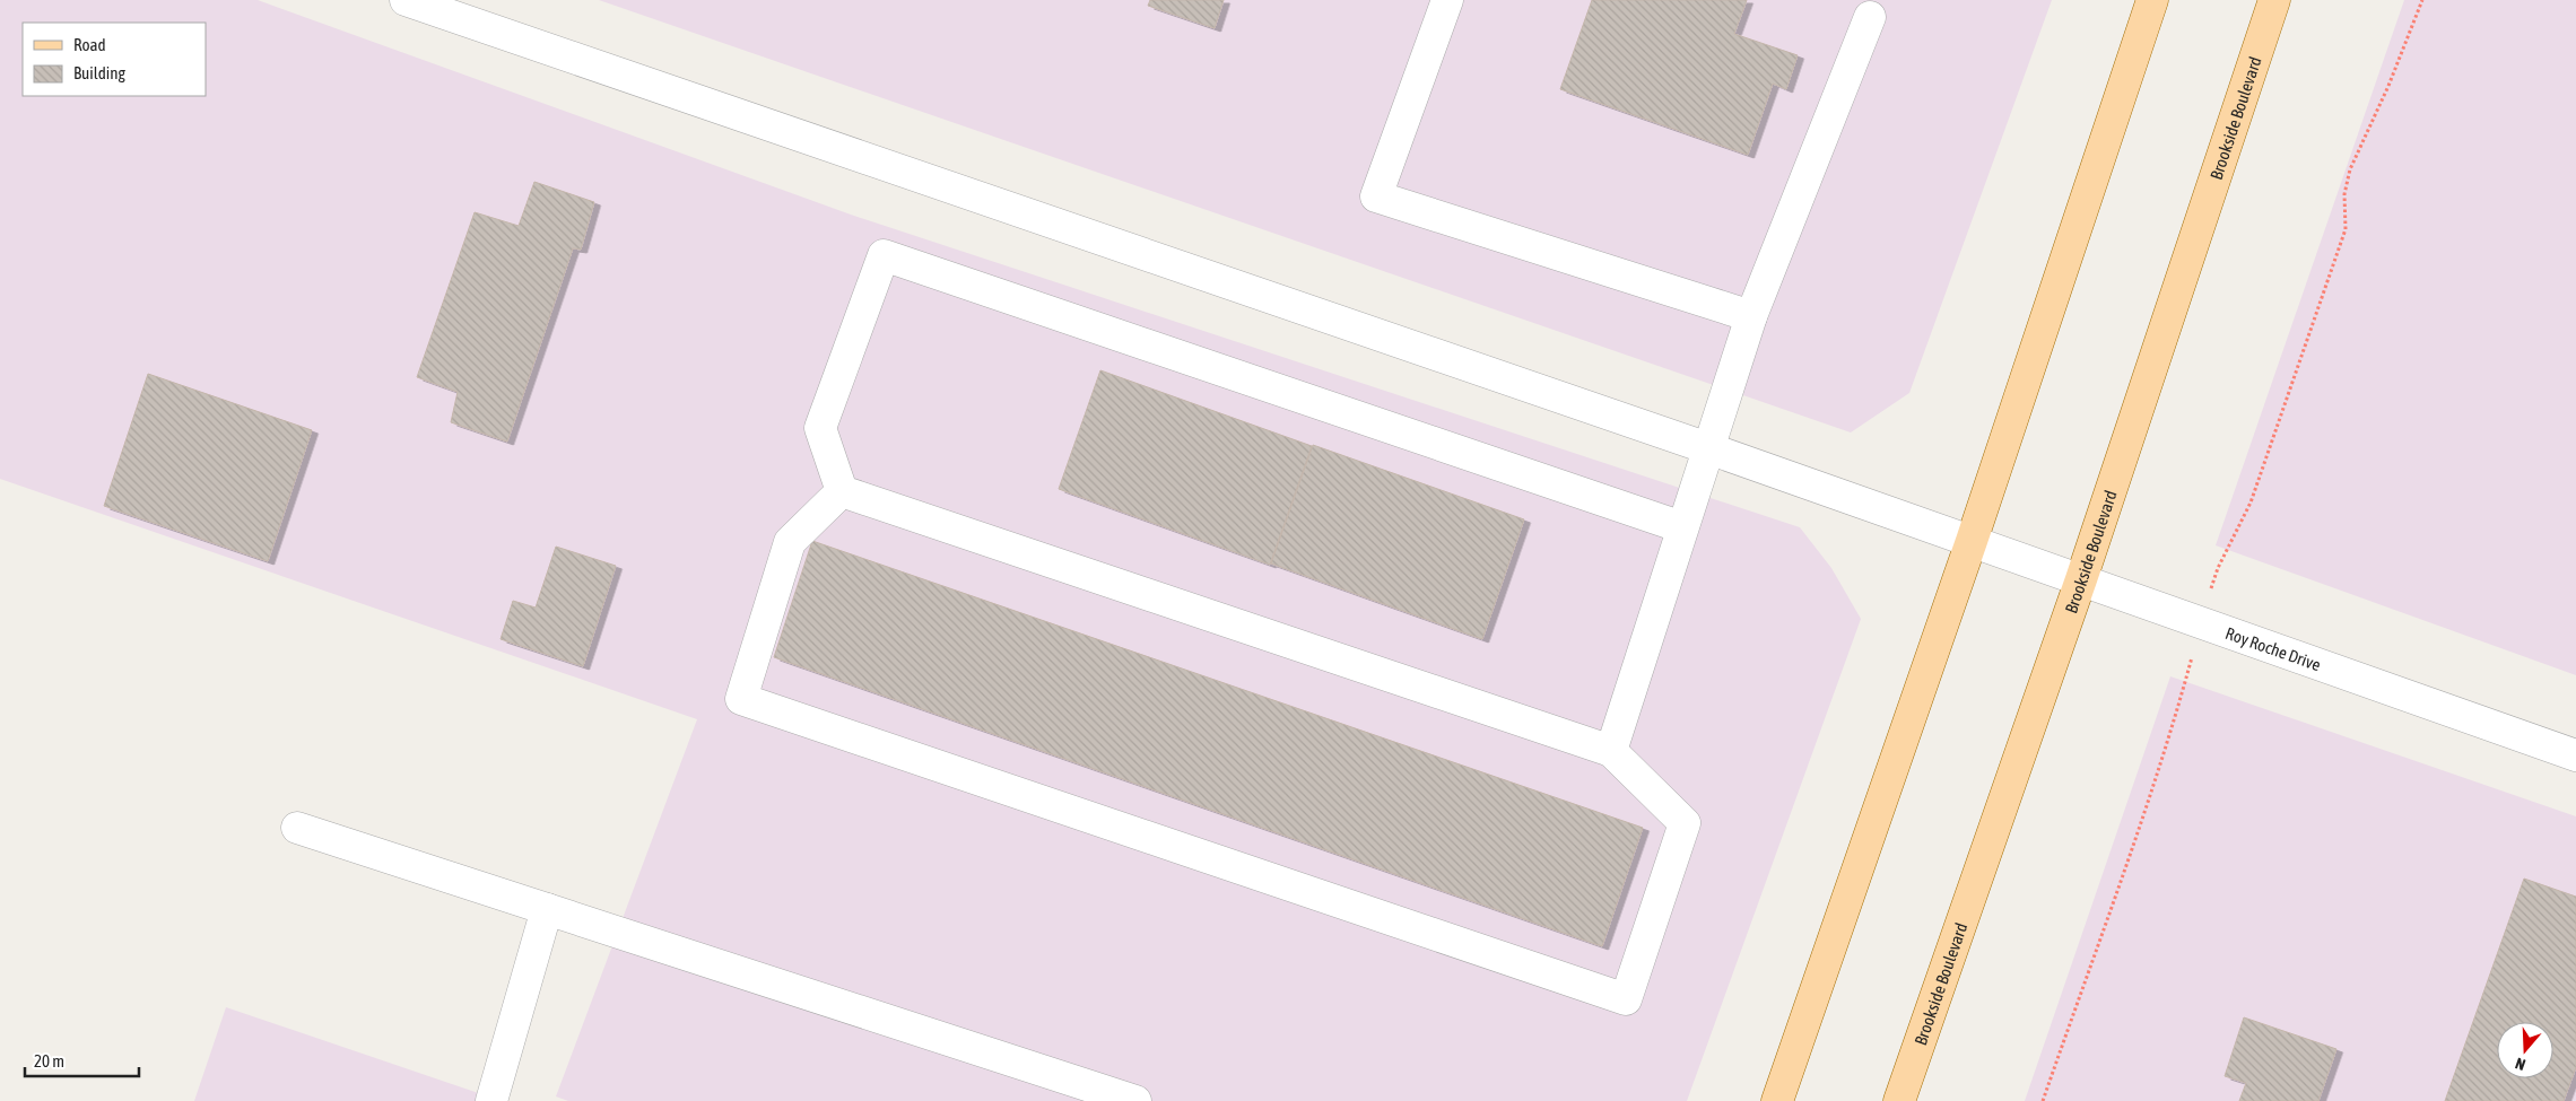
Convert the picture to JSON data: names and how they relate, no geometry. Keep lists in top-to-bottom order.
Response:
{
  "streets": {
    "main road": ["Brookside Boulevard"],
    "street": ["Roy Roche Drive"]
  },
  "crossings": [
    ["Brookside Boulevard", "Roy Roche Drive"]
  ],
  "legend": ["Road", "Building"],
  "scale_bar": "20 m",
  "north": "bottom"
}
